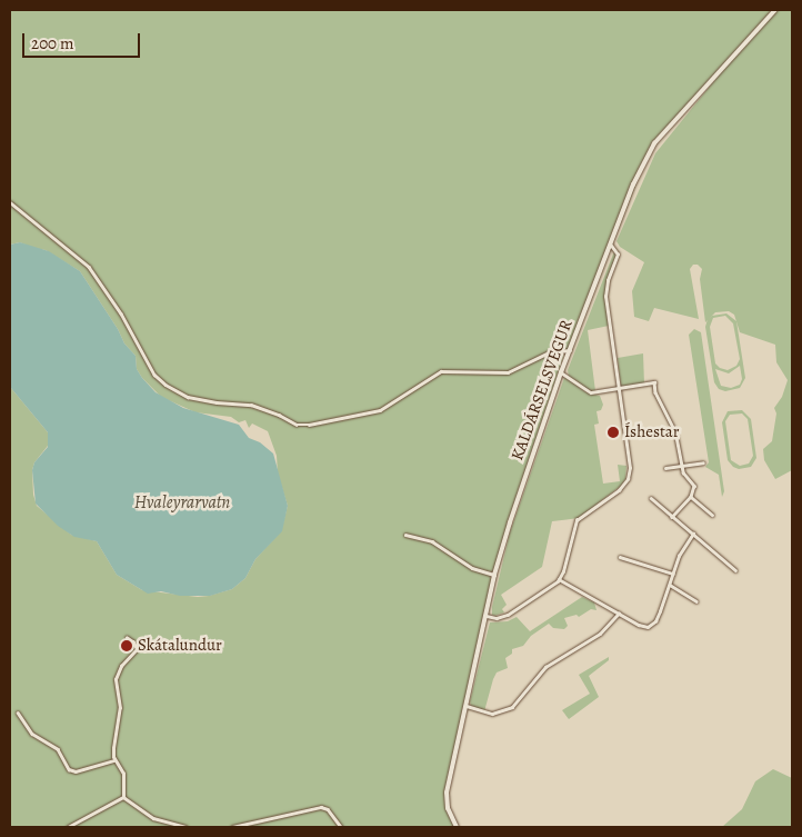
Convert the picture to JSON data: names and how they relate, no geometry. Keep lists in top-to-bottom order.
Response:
{
  "streets": {
    "street": ["KALDÁRSELSVEGUR"]
  },
  "water": ["Hvaleyrarvatn"],
  "places": ["Íshestar", "Skátalundur"],
  "scale_bar": "200 m"
}
